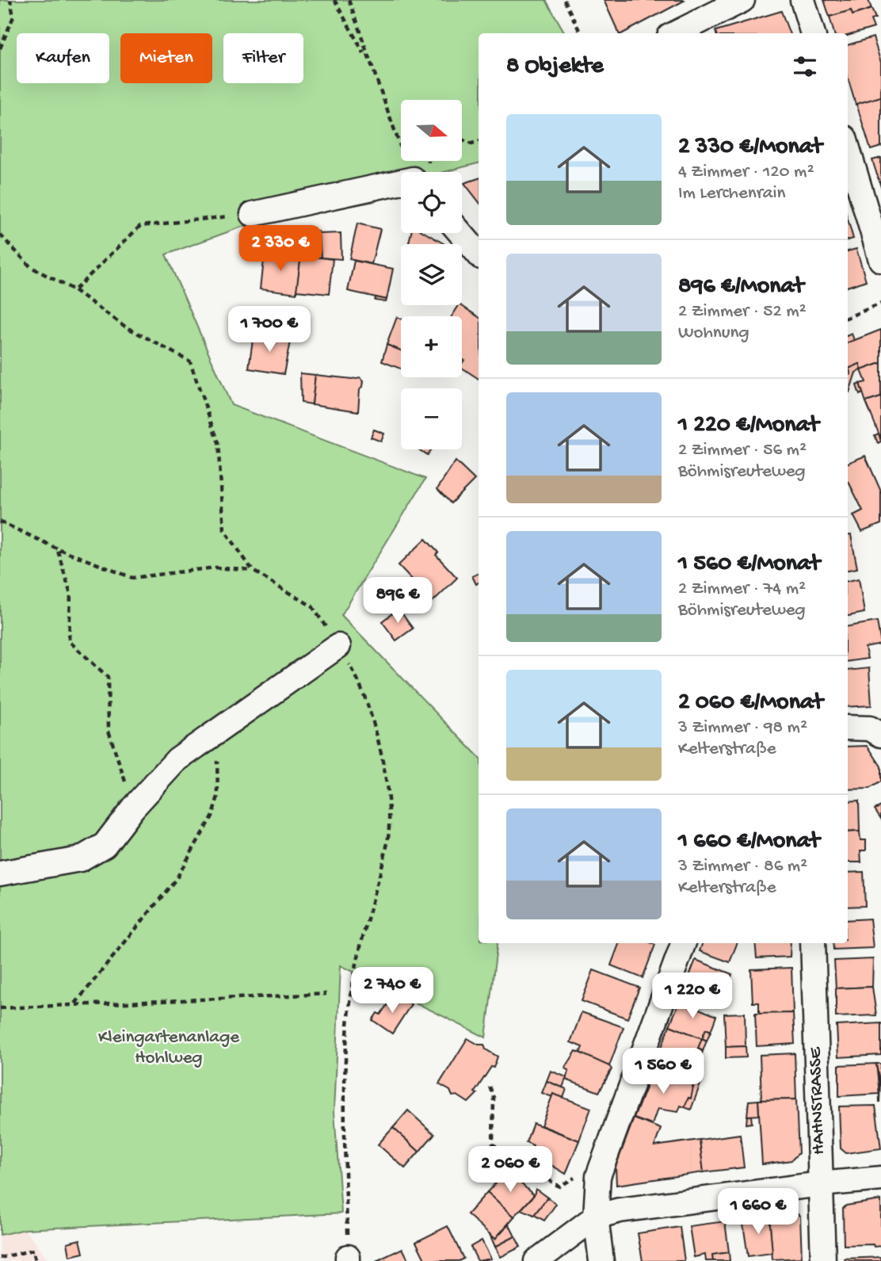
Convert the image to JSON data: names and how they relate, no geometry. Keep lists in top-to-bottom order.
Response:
{
  "streets": {
    "street": ["HAHNSTRASSE"]
  },
  "parks": ["Kleingartenanlage Hohlweg"],
  "north": "right",
  "page": {
    "chip": ["Kaufen", "Mieten", "Filter"],
    "heading": "8 Objekte",
    "map_buttons": ["+", "−"],
    "list": [
      {
        "name": "2 330 €/Monat",
        "note": "4 Zimmer · 120 m² · Im Lerchenrain"
      },
      {
        "name": "896 €/Monat",
        "note": "2 Zimmer · 52 m² · Wohnung"
      },
      {
        "name": "1 220 €/Monat",
        "note": "2 Zimmer · 56 m² · Böhmisreuteweg"
      },
      {
        "name": "1 560 €/Monat",
        "note": "2 Zimmer · 74 m² · Böhmisreuteweg"
      },
      {
        "name": "2 060 €/Monat",
        "note": "3 Zimmer · 98 m² · Kelterstraße"
      },
      {
        "name": "1 660 €/Monat",
        "note": "3 Zimmer · 86 m² · Kelterstraße"
      }
    ],
    "price": [
      "2 330 €",
      "1 700 €",
      "896 €",
      "2 740 €",
      "1 220 €",
      "1 560 €",
      "2 060 €",
      "1 660 €"
    ]
  }
}
